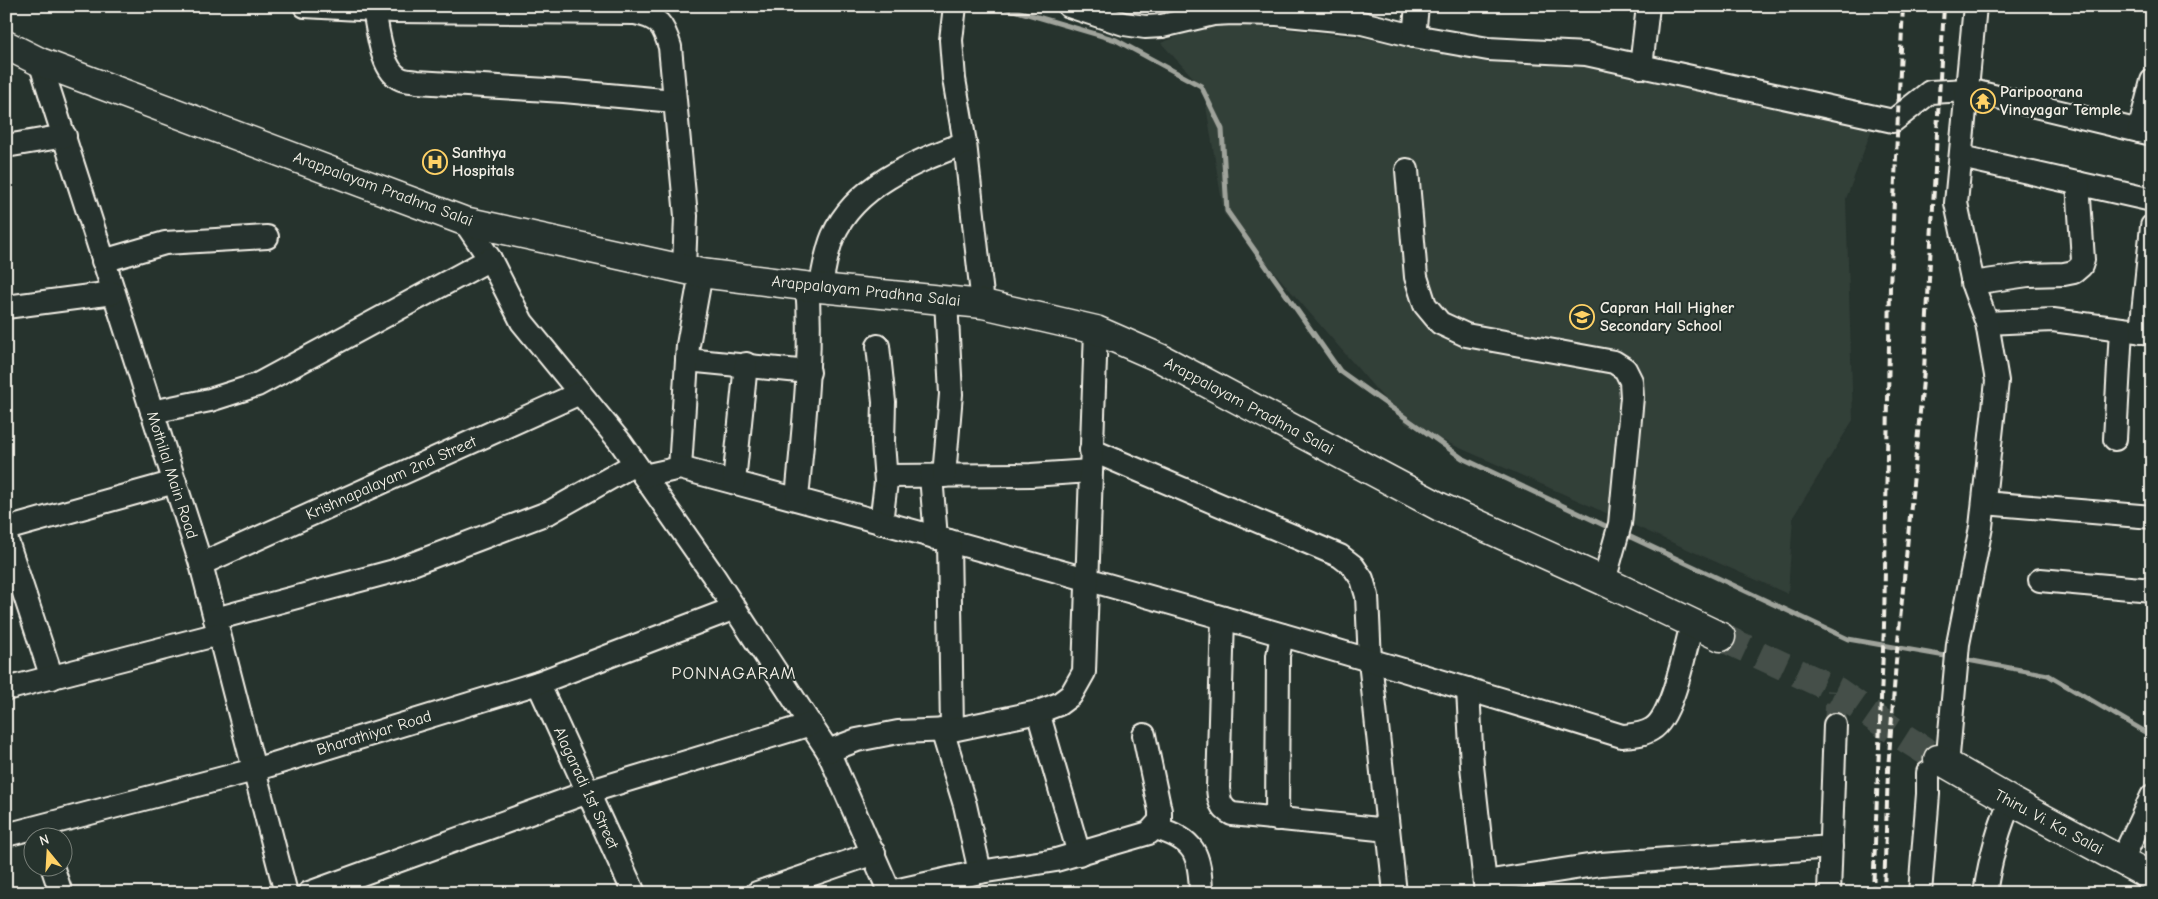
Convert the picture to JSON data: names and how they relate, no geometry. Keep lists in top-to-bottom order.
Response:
{
  "streets": {
    "main road": ["Arappalayam Pradhna Salai", "Thiru. Vi. Ka. Salai"],
    "street": [
      "Mothilal Main Road",
      "Krishnapalayam 2nd Street",
      "Bharathiyar Road",
      "Alagaradi 1st Street"
    ]
  },
  "crossings": [
    ["Arappalayam Pradhna Salai", "Mothilal Main Road"],
    ["Mothilal Main Road", "Krishnapalayam 2nd Street"],
    ["Mothilal Main Road", "Bharathiyar Road"],
    ["Bharathiyar Road", "Alagaradi 1st Street"]
  ],
  "districts": ["PONNAGARAM"],
  "places": {
    "temple": ["Paripoorana Vinayagar Temple"],
    "hospital": ["Santhya Hospitals"],
    "school or university": ["Capran Hall Higher Secondary School"]
  },
  "north": "top"
}
